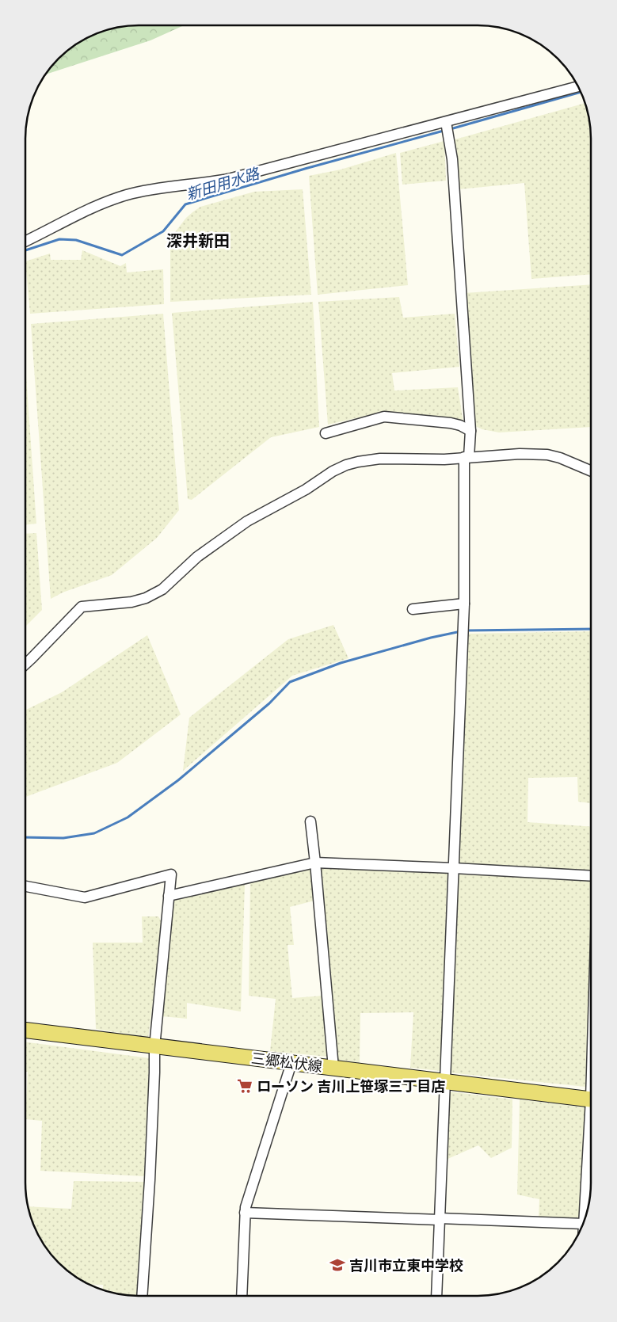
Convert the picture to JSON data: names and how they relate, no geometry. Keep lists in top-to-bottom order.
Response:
{
  "streets": {
    "main road": ["三郷松伏線"]
  },
  "districts": ["深井新田"],
  "water": ["新田用水路"],
  "places": {
    "supermarket": ["ローソン 吉川上笹塚三丁目店"],
    "school or university": ["吉川市立東中学校"]
  }
}
